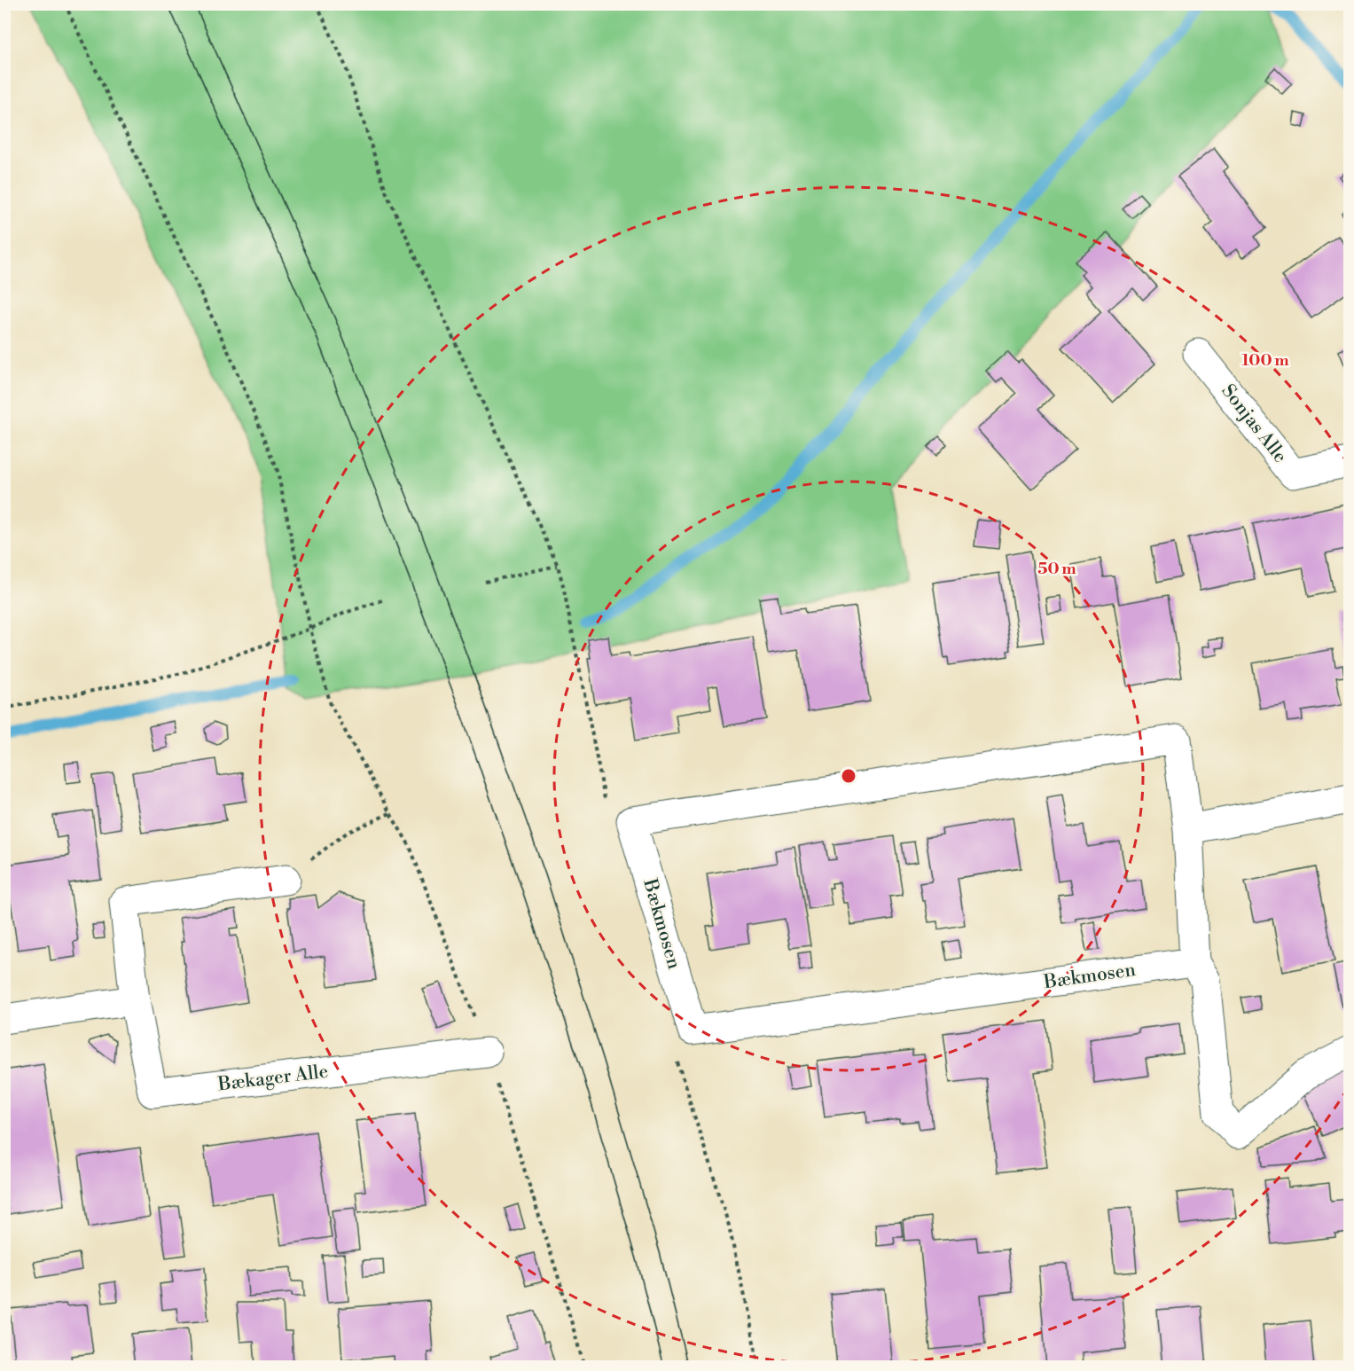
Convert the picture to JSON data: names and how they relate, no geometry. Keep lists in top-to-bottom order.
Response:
{
  "streets": {
    "street": ["Sonjas Alle", "Bækmosen", "Bækager Alle"]
  },
  "rings": ["100 m", "50 m"]
}
